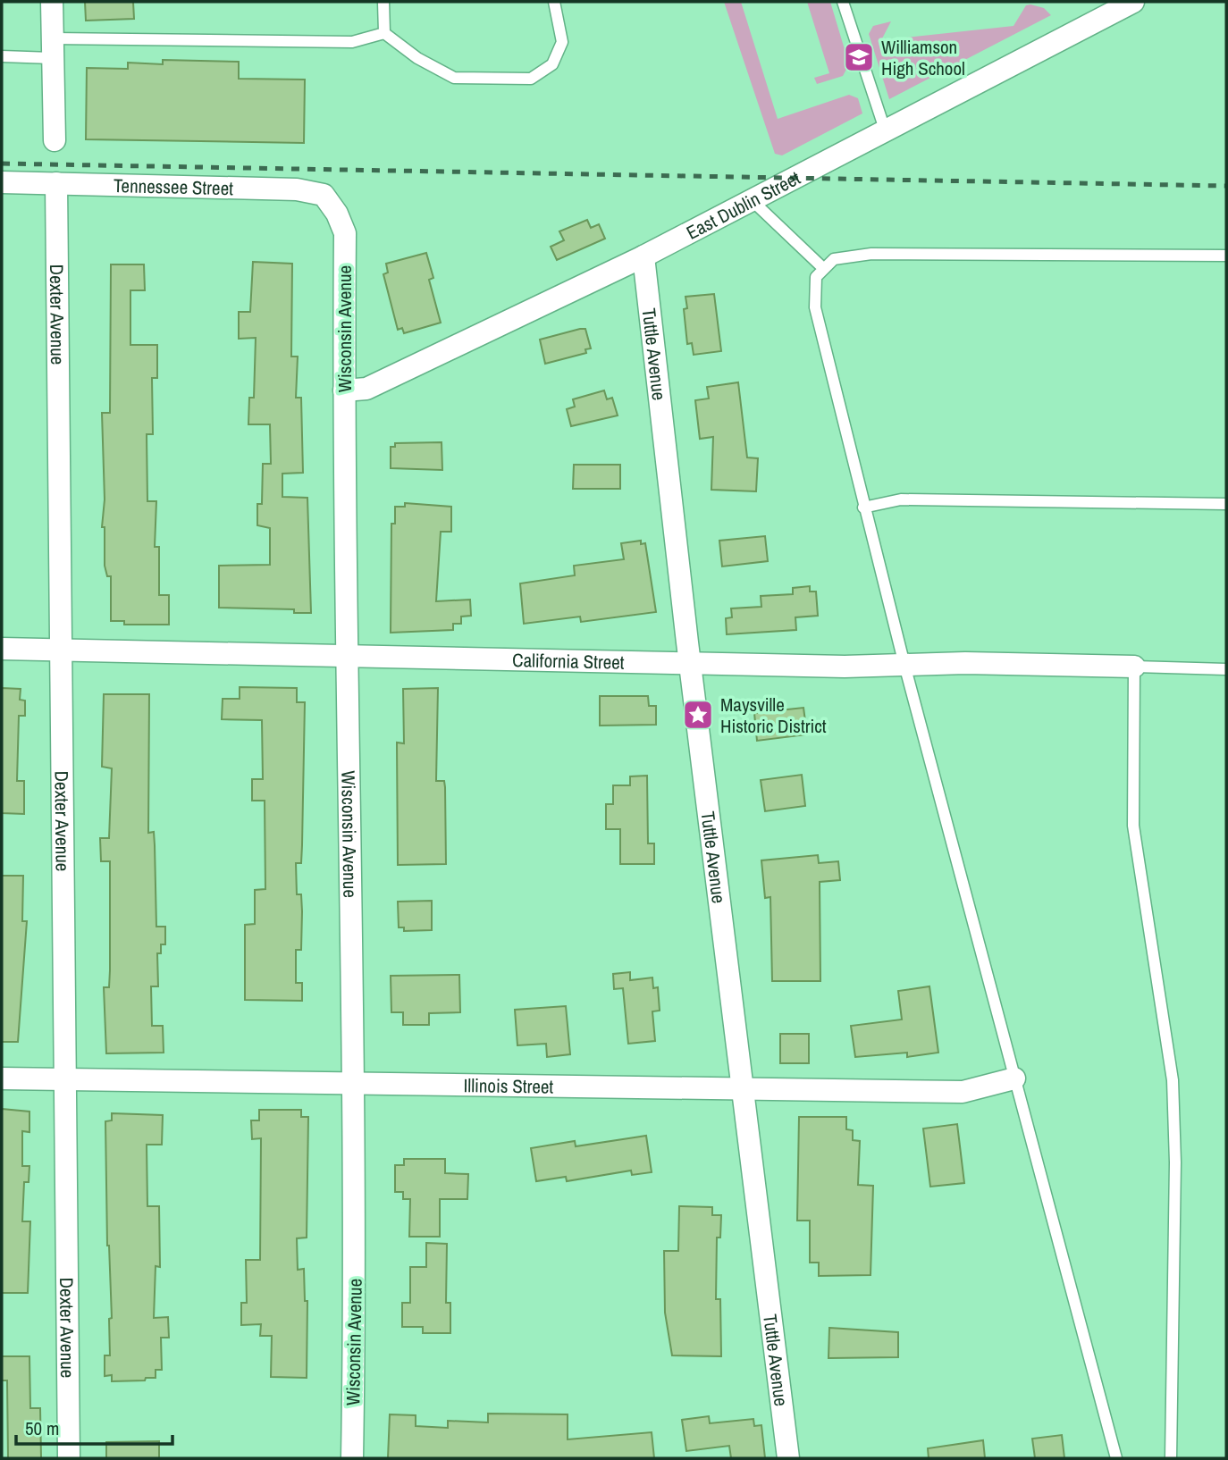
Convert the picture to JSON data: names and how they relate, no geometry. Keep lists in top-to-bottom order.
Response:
{
  "streets": {
    "street": [
      "Tennessee Street",
      "East Dublin Street",
      "Dexter Avenue",
      "Wisconsin Avenue",
      "Tuttle Avenue",
      "California Street",
      "Illinois Street"
    ]
  },
  "crossings": [
    ["Tennessee Street", "Dexter Avenue"],
    ["Tennessee Street", "Wisconsin Avenue"],
    ["East Dublin Street", "Wisconsin Avenue"],
    ["East Dublin Street", "Tuttle Avenue"],
    ["Dexter Avenue", "California Street"],
    ["Dexter Avenue", "Illinois Street"],
    ["Wisconsin Avenue", "California Street"],
    ["Wisconsin Avenue", "Illinois Street"],
    ["Tuttle Avenue", "California Street"],
    ["Tuttle Avenue", "Illinois Street"]
  ],
  "places": {
    "school or university": ["Williamson High School"],
    "place": ["Maysville Historic District"]
  },
  "scale_bar": "50 m"
}
